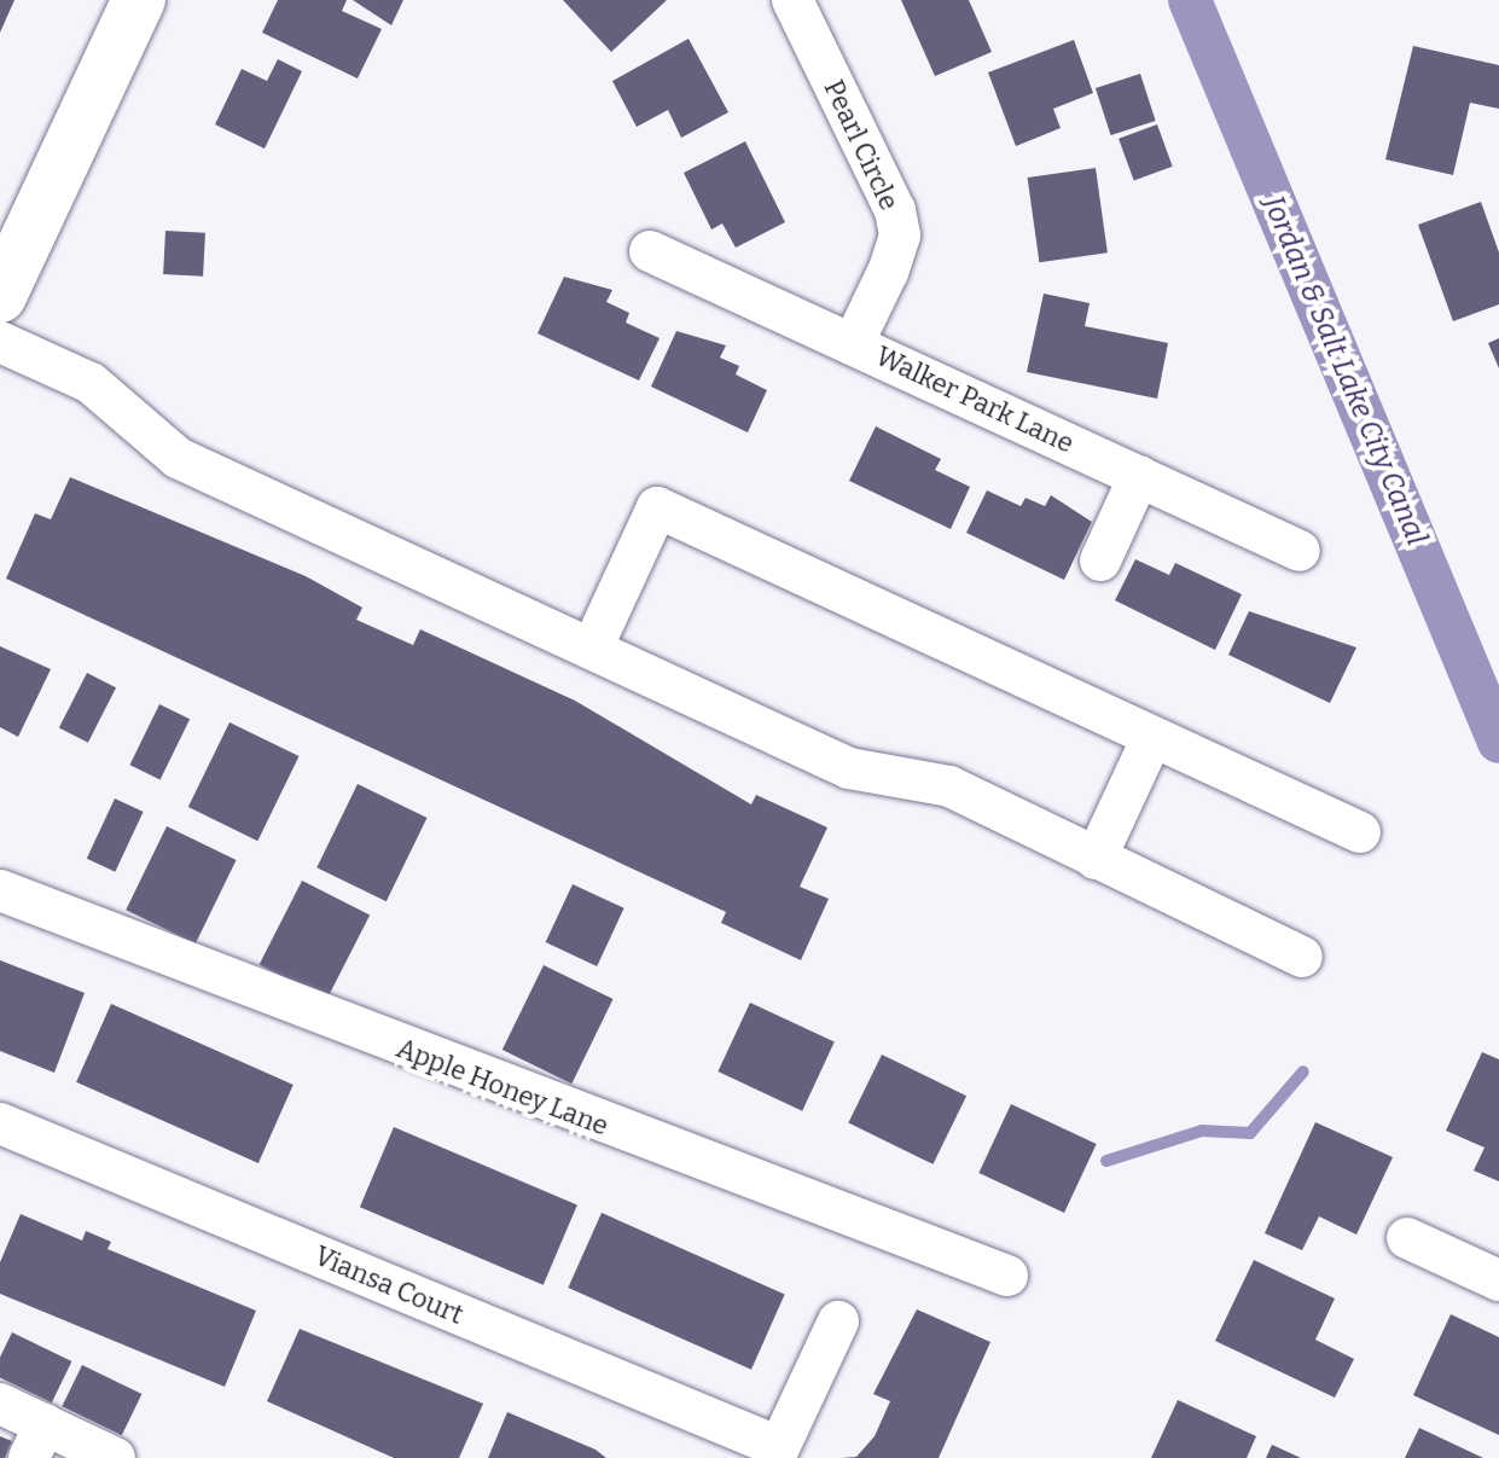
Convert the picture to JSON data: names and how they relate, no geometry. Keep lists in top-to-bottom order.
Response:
{
  "streets": {
    "street": [
      "Pearl Circle",
      "Walker Park Lane",
      "Apple Honey Lane",
      "Viansa Court"
    ]
  },
  "crossings": [
    ["Pearl Circle", "Walker Park Lane"]
  ],
  "water": ["Jordan & Salt Lake City Canal"]
}
